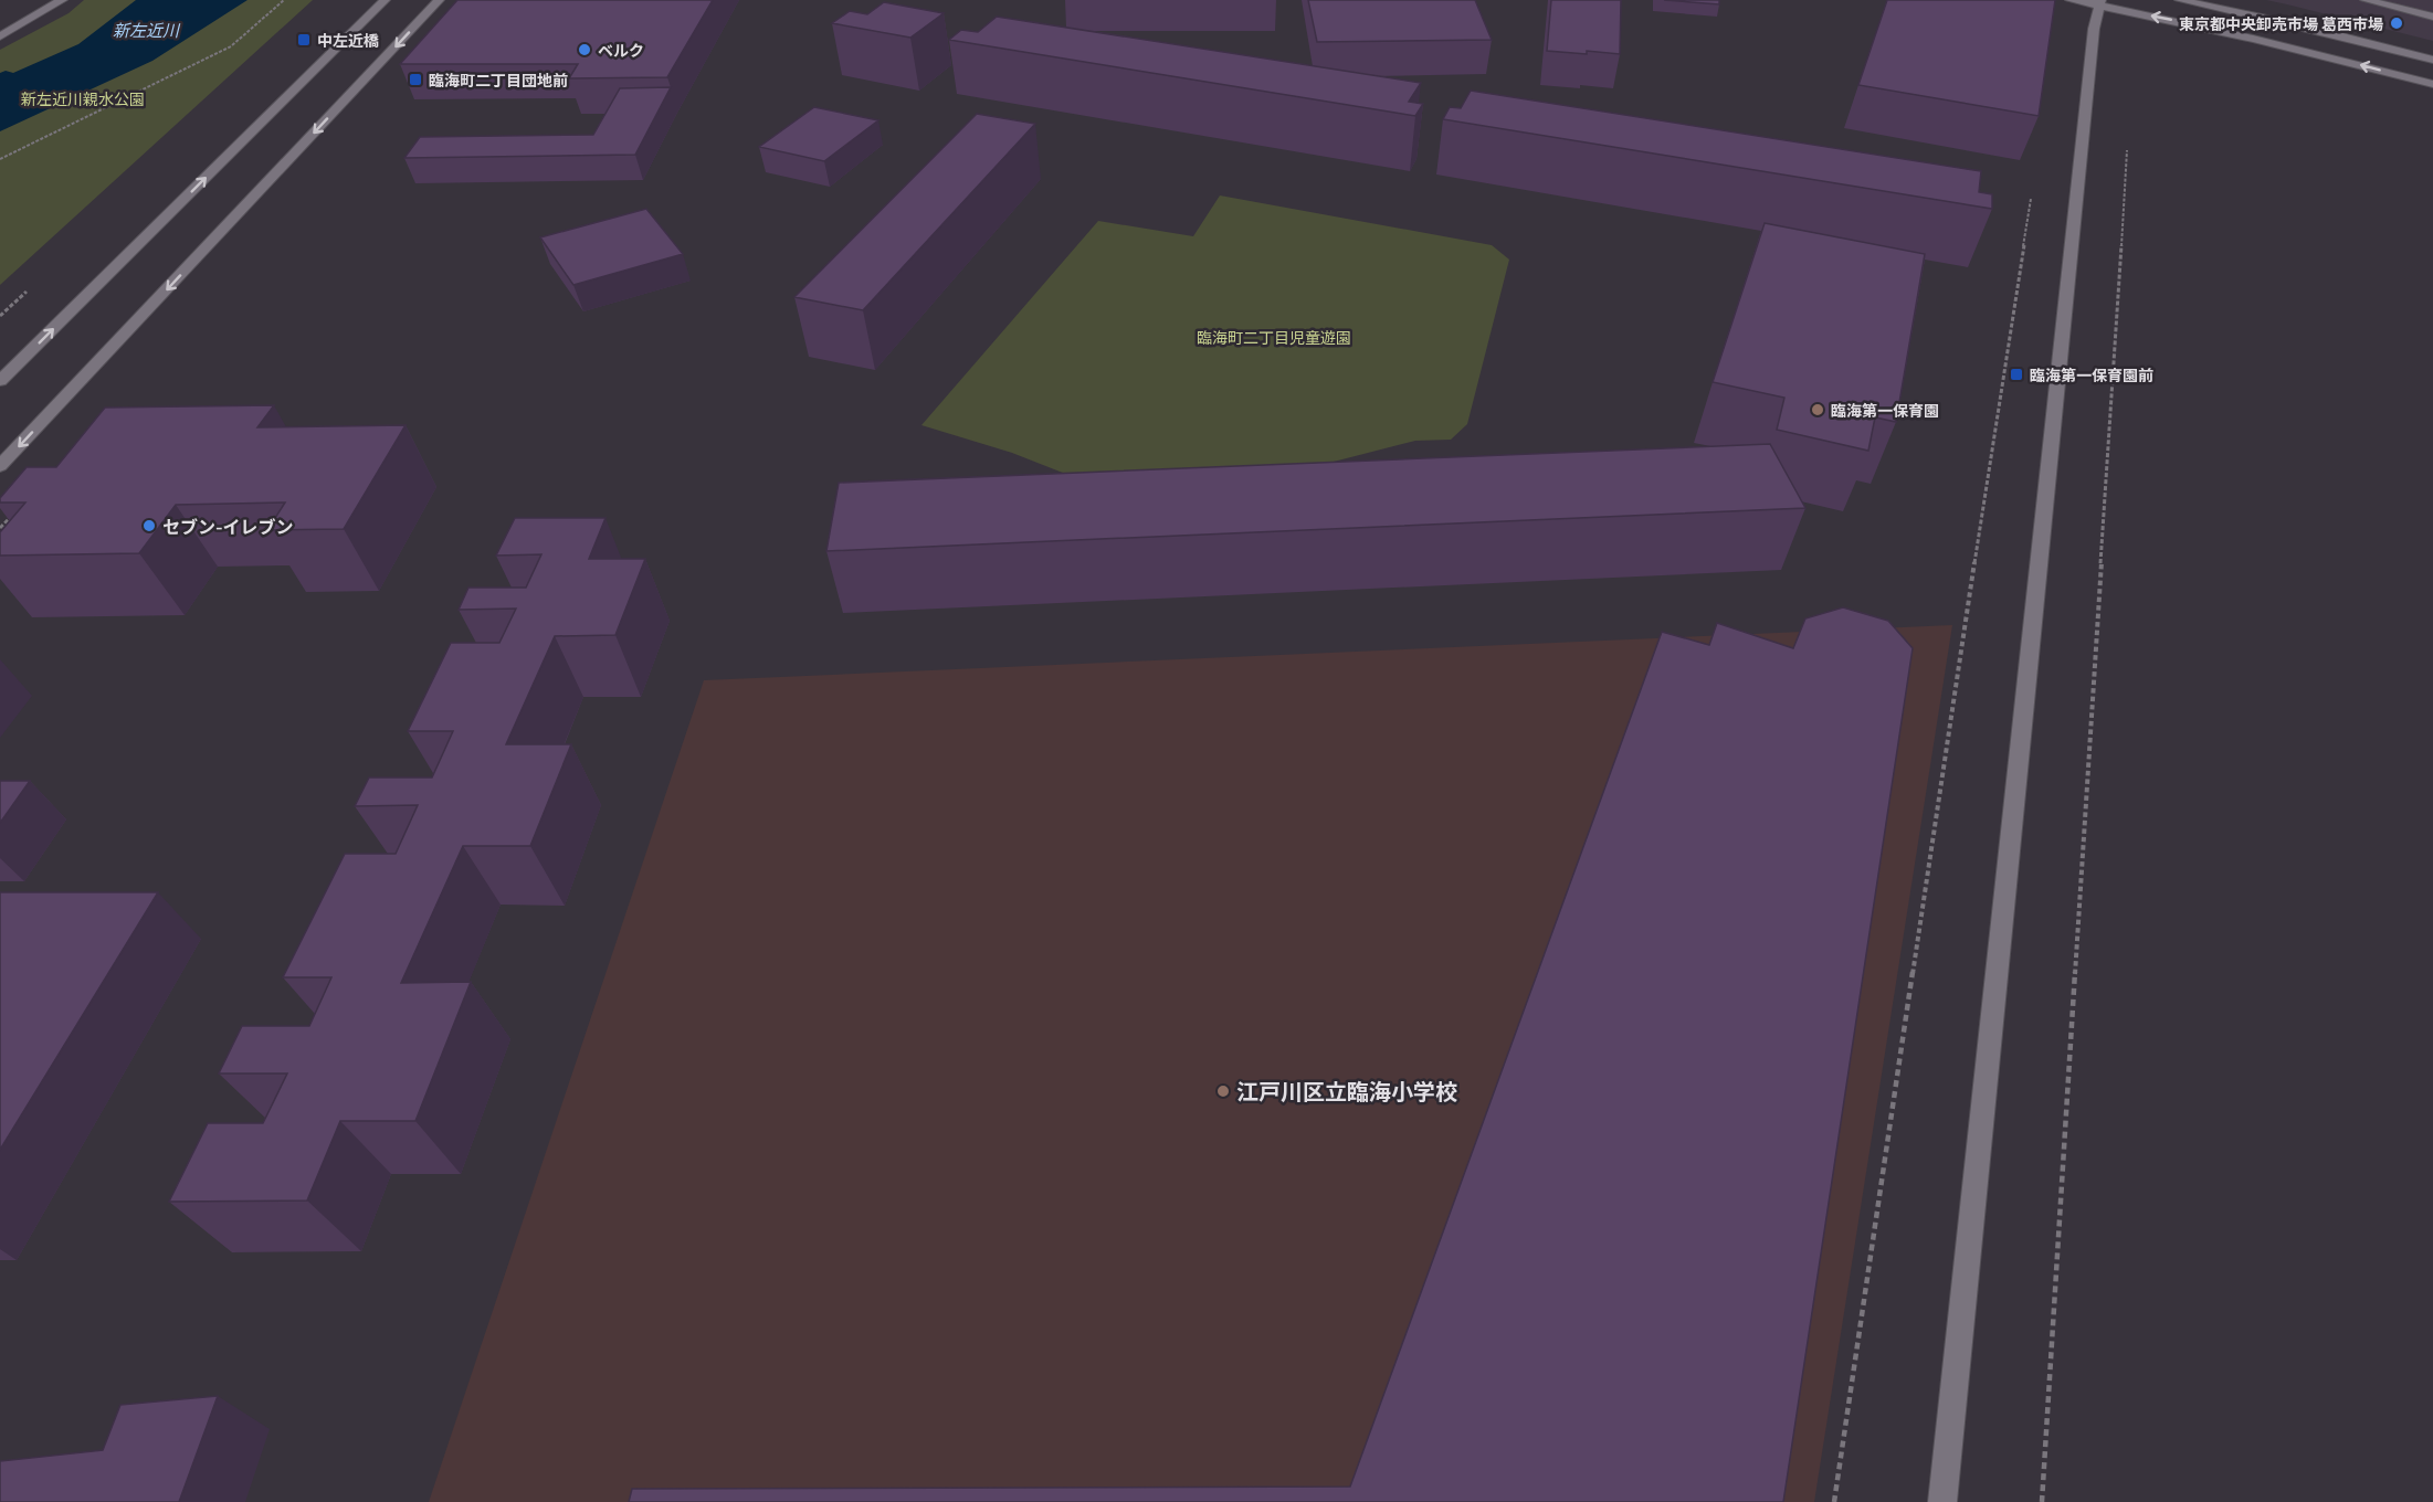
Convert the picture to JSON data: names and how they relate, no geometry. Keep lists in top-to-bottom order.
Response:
{
  "water": ["新左近川"],
  "parks": ["新左近川親水公園", "臨海町二丁目児童遊園"],
  "places": {
    "other": [
      "東京都中央卸売市場 葛西市場",
      "ベルク",
      "臨海第一保育園",
      "セブン-イレブン",
      "江戸川区立臨海小学校"
    ],
    "transit": ["中左近橋", "臨海町二丁目団地前", "臨海第一保育園前"]
  }
}
